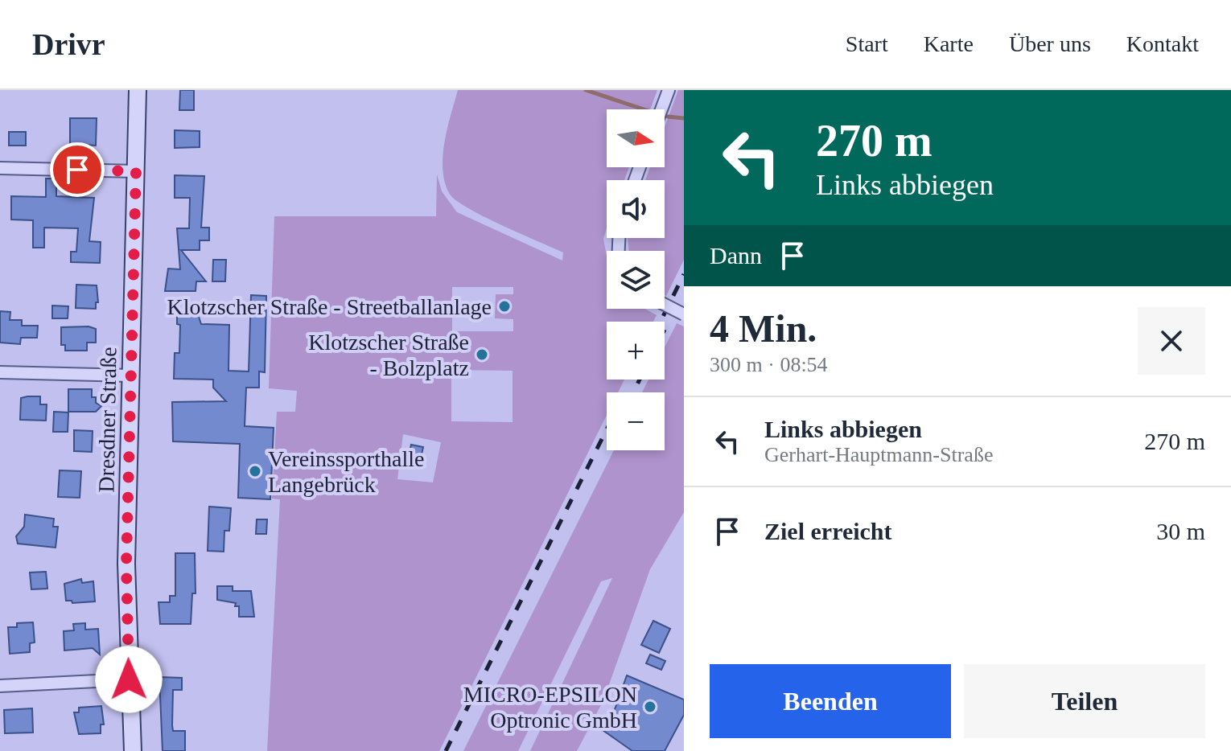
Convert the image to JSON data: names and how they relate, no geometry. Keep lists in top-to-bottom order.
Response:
{
  "streets": {
    "main road": ["Dresdner Straße"]
  },
  "places": [
    "Klotzscher Straße - Streetballanlage",
    "Klotzscher Straße - Bolzplatz",
    "Vereinssporthalle Langebrück",
    "MICRO-EPSILON Optronic GmbH"
  ],
  "north": "right",
  "page": {
    "header": "Drivr",
    "nav": [
      "Start",
      "Karte",
      "Über uns",
      "Kontakt"
    ],
    "turn": ["270 m", "Links abbiegen"],
    "map_buttons": ["+", "−"],
    "then": "Dann",
    "heading": ["4 Min.", "300 m · 08:54"],
    "list": [
      {
        "name": "Links abbiegen",
        "note": "Gerhart-Hauptmann-Straße",
        "value": "270 m"
      },
      {
        "name": "Ziel erreicht",
        "value": "30 m"
      }
    ],
    "buttons": ["Beenden", "Teilen"]
  }
}
